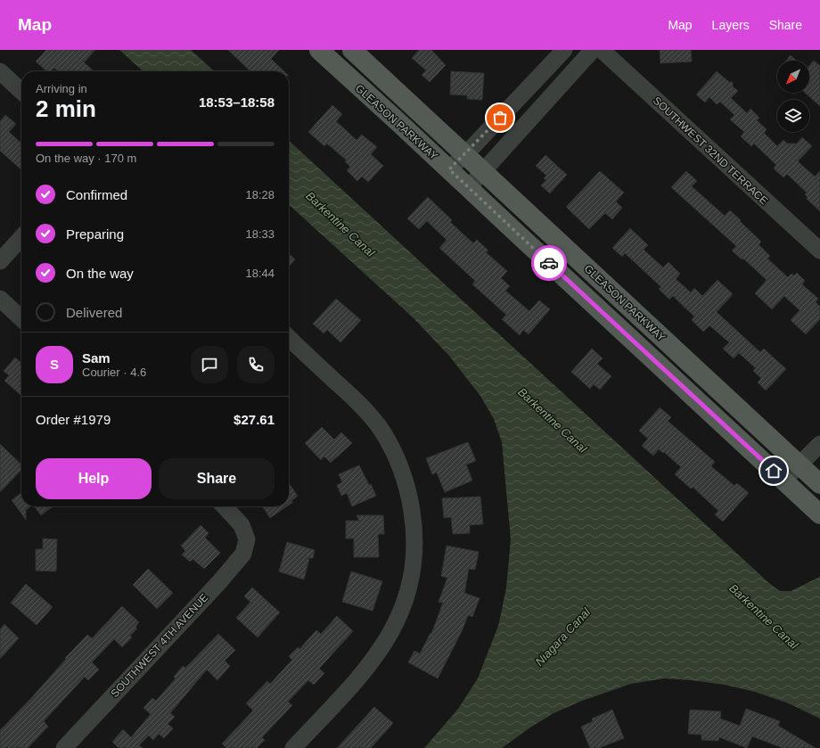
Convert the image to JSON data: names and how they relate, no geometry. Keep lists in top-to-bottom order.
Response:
{
  "streets": {
    "main road": ["GLEASON PARKWAY"],
    "street": ["SOUTHWEST 32ND TERRACE", "SOUTHWEST 4TH AVENUE"]
  },
  "water": ["Barkentine Canal", "Niagara Canal"],
  "north": "bottom left",
  "page": {
    "header": "Map",
    "nav": ["Map", "Layers", "Share"],
    "heading": ["2 min", "Arriving in", "18:53–18:58"],
    "panel": [
      "Sam",
      "Courier · 4.6",
      "Order #1979",
      "$27.61"
    ],
    "bar": "On the way · 170 m",
    "list": [
      ["Confirmed", "18:28"],
      ["Preparing", "18:33"],
      ["On the way", "18:44"],
      "Delivered"
    ],
    "round": "S",
    "buttons": ["Help", "Share"]
  }
}
